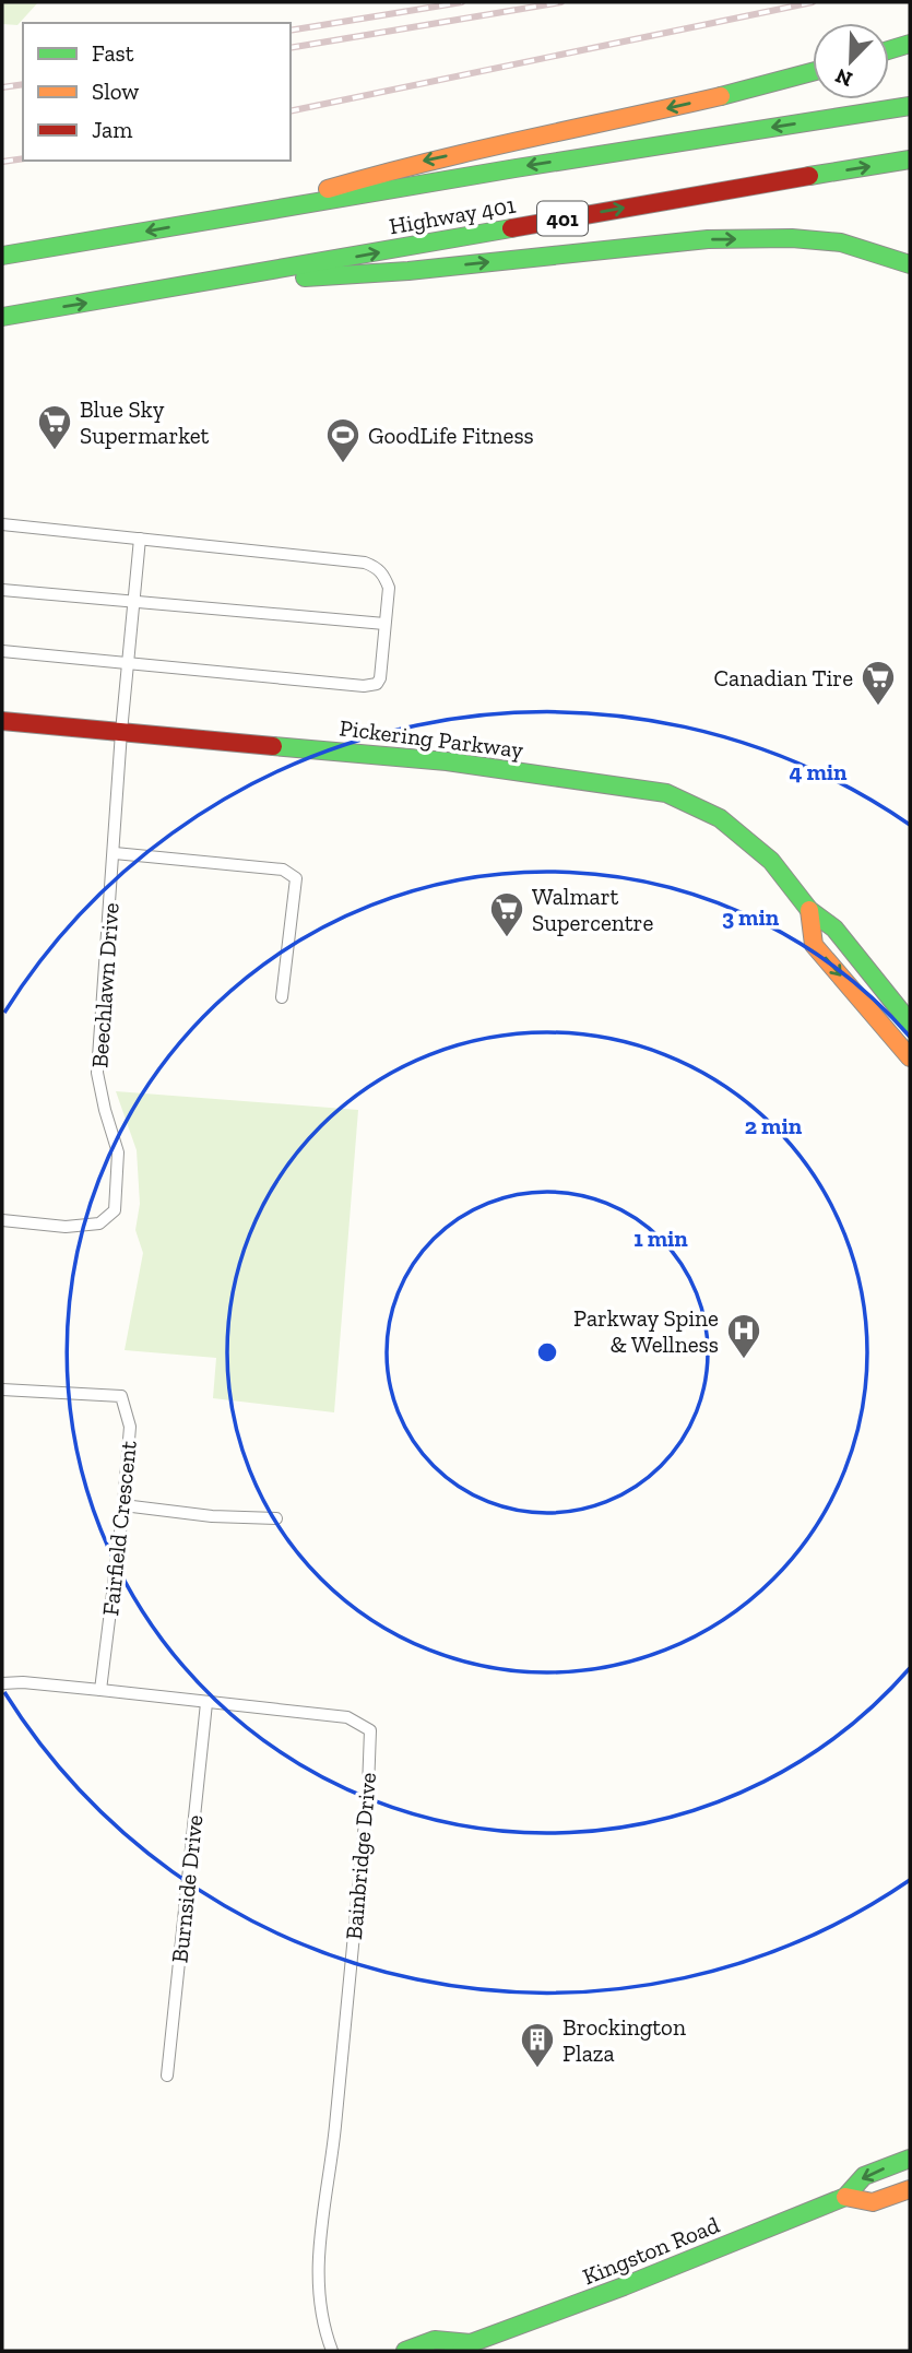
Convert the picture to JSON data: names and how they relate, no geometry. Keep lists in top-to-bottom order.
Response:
{
  "streets": {
    "main road": [
      "Highway 401",
      "401",
      "Pickering Parkway",
      "Kingston Road"
    ],
    "street": [
      "Beechlawn Drive",
      "Fairfield Crescent",
      "Bainbridge Drive",
      "Burnside Drive"
    ]
  },
  "crossings": [
    ["Pickering Parkway", "Beechlawn Drive"],
    ["Fairfield Crescent", "Bainbridge Drive"],
    ["Bainbridge Drive", "Burnside Drive"]
  ],
  "places": {
    "supermarket": ["Blue Sky Supermarket", "Canadian Tire", "Walmart Supercentre"],
    "sports": ["GoodLife Fitness"],
    "hospital": ["Parkway Spine & Wellness"],
    "building": ["Brockington Plaza"]
  },
  "legend": ["Fast", "Slow", "Jam"],
  "north": "bottom left",
  "rings": [
    "4 min",
    "3 min",
    "2 min",
    "1 min"
  ]
}
